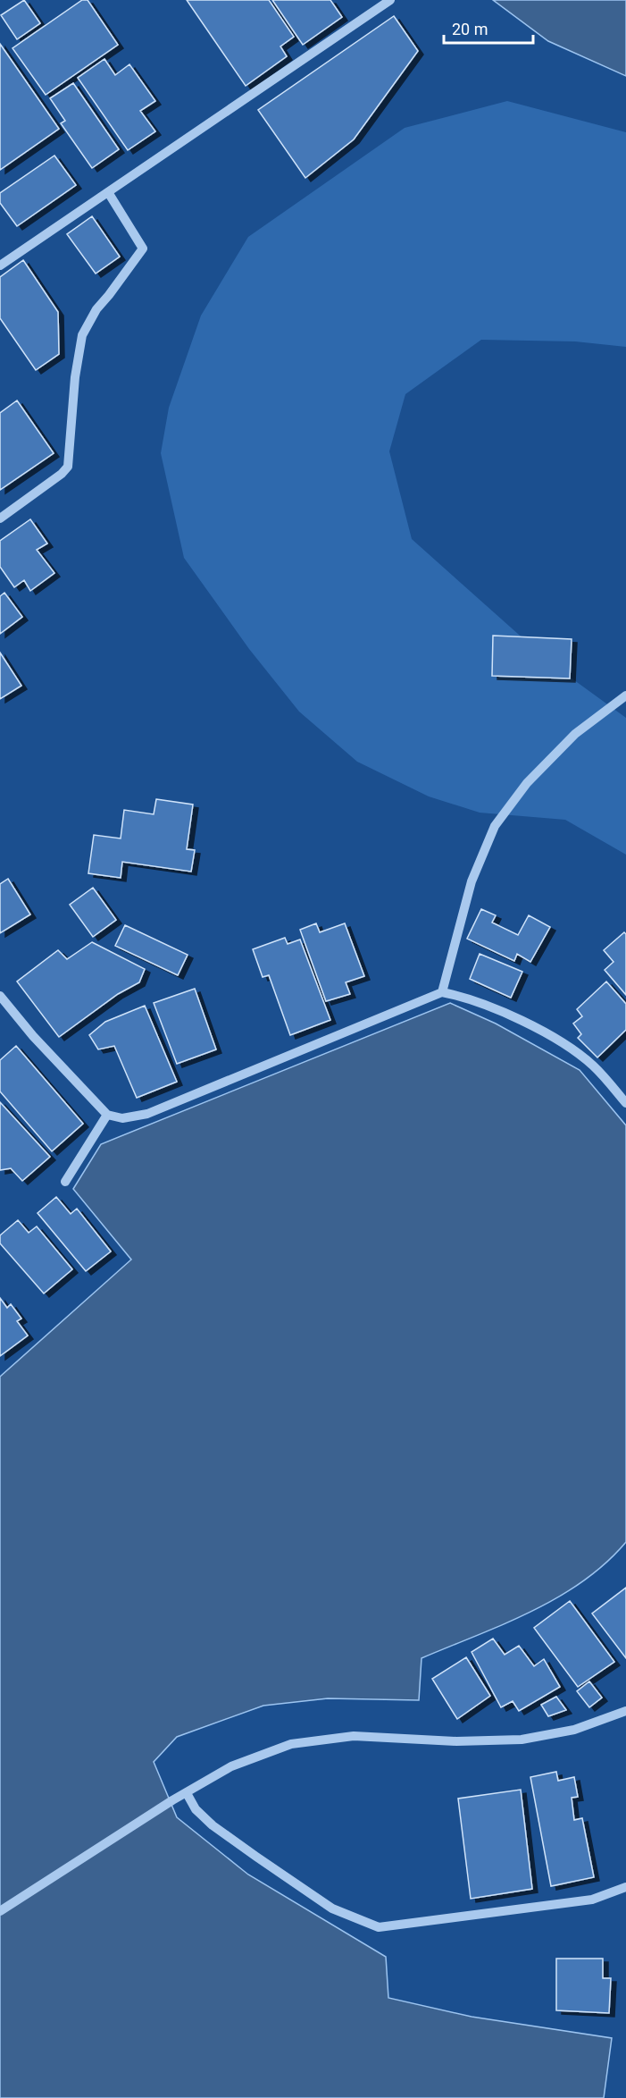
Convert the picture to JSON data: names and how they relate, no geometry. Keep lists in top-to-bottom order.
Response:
{
  "scale_bar": "20 m"
}
